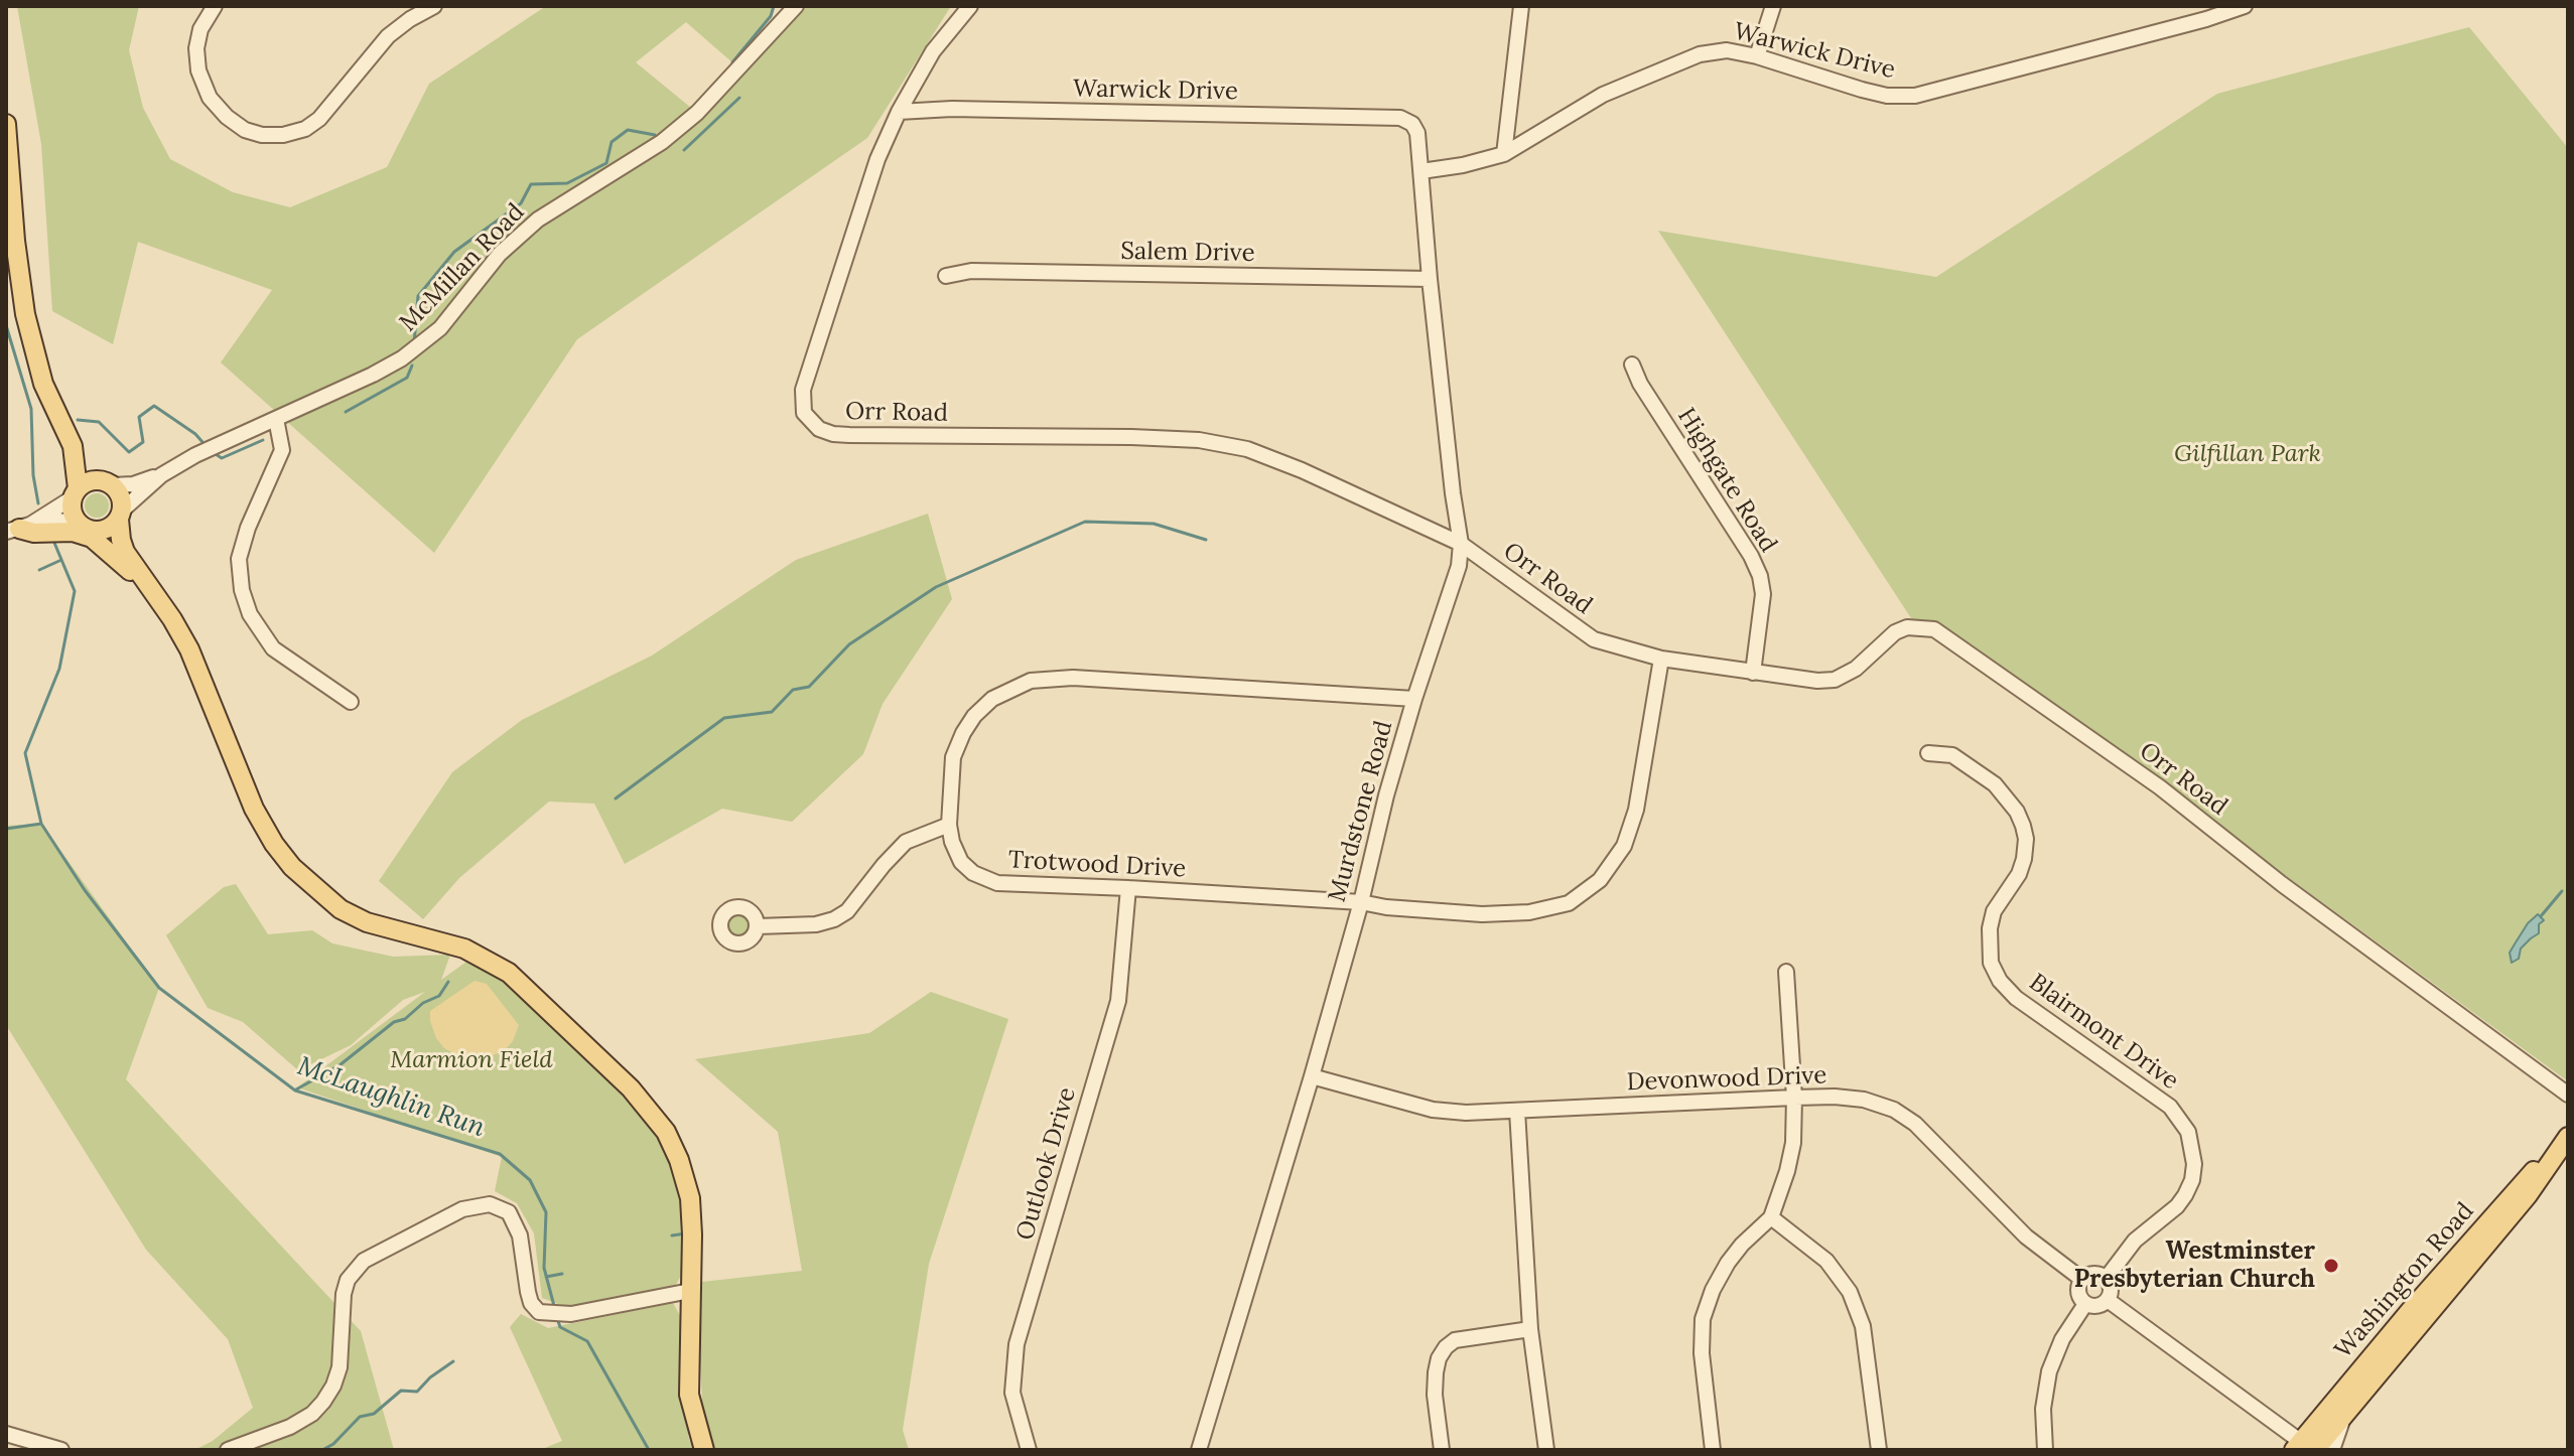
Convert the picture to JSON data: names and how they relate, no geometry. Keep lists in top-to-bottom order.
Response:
{
  "streets": {
    "main road": ["Washington Road"],
    "street": [
      "Warwick Drive",
      "Salem Drive",
      "McMillan Road",
      "Orr Road",
      "Highgate Road",
      "Murdstone Road",
      "Trotwood Drive",
      "Blairmont Drive",
      "Devonwood Drive",
      "Outlook Drive"
    ]
  },
  "crossings": [
    ["Warwick Drive", "Orr Road"],
    ["Warwick Drive", "Murdstone Road"],
    ["Salem Drive", "Murdstone Road"],
    ["Orr Road", "Highgate Road"],
    ["Orr Road", "Murdstone Road"],
    ["Orr Road", "Trotwood Drive"],
    ["Murdstone Road", "Trotwood Drive"],
    ["Murdstone Road", "Devonwood Drive"],
    ["Trotwood Drive", "Outlook Drive"],
    ["Blairmont Drive", "Devonwood Drive"]
  ],
  "water": ["McLaughlin Run"],
  "parks": ["Gilfillan Park", "Marmion Field"],
  "places": ["Westminster Presbyterian Church"]
}
